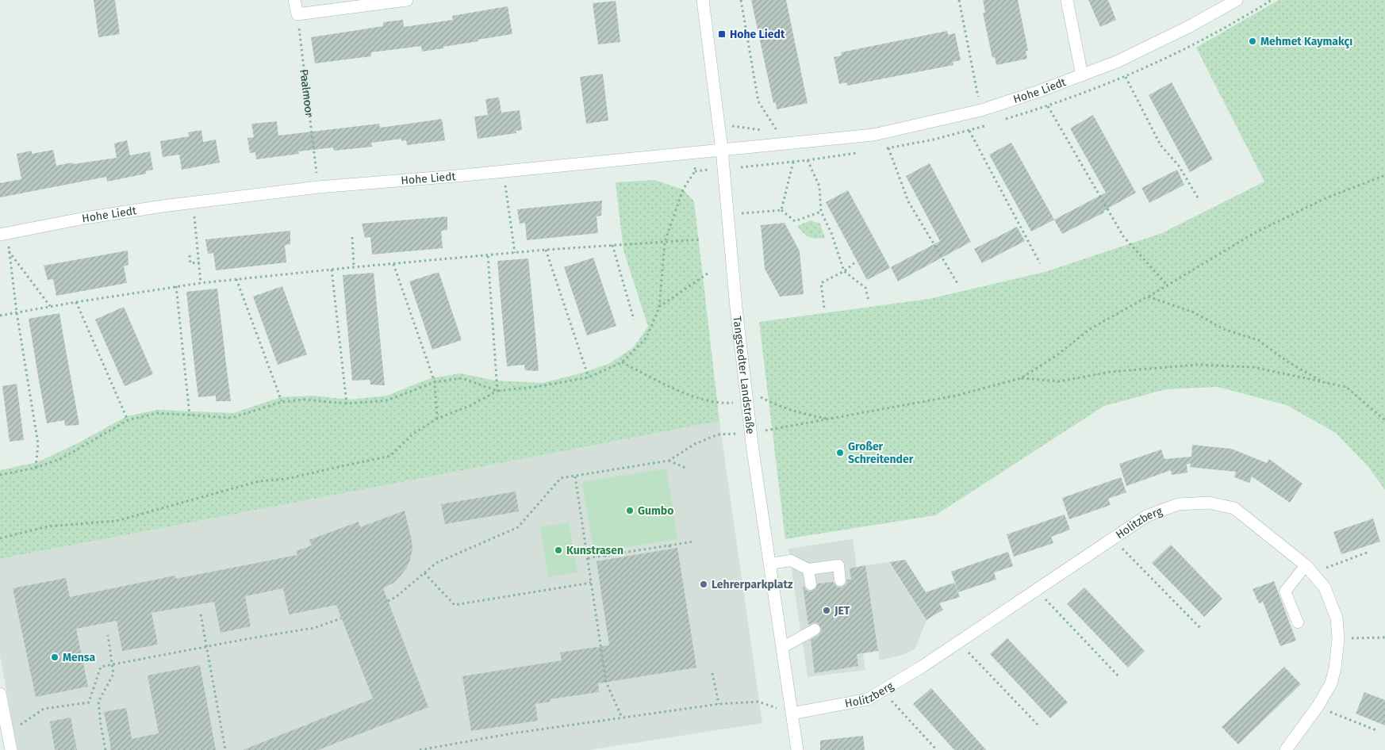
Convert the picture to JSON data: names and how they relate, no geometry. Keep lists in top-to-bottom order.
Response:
{
  "streets": {
    "street": ["Hohe Liedt", "Tangstedter Landstraße", "Holitzberg"],
    "path": ["Paalmoor"]
  },
  "crossings": [
    ["Hohe Liedt", "Paalmoor"],
    ["Hohe Liedt", "Tangstedter Landstraße"],
    ["Tangstedter Landstraße", "Holitzberg"]
  ],
  "places": {
    "transit": ["Hohe Liedt"],
    "other": [
      "Mehmet Kaymakçı",
      "Großer Schreitender",
      "Gumbo",
      "Kunstrasen",
      "Lehrerparkplatz",
      "JET",
      "Mensa"
    ]
  }
}
